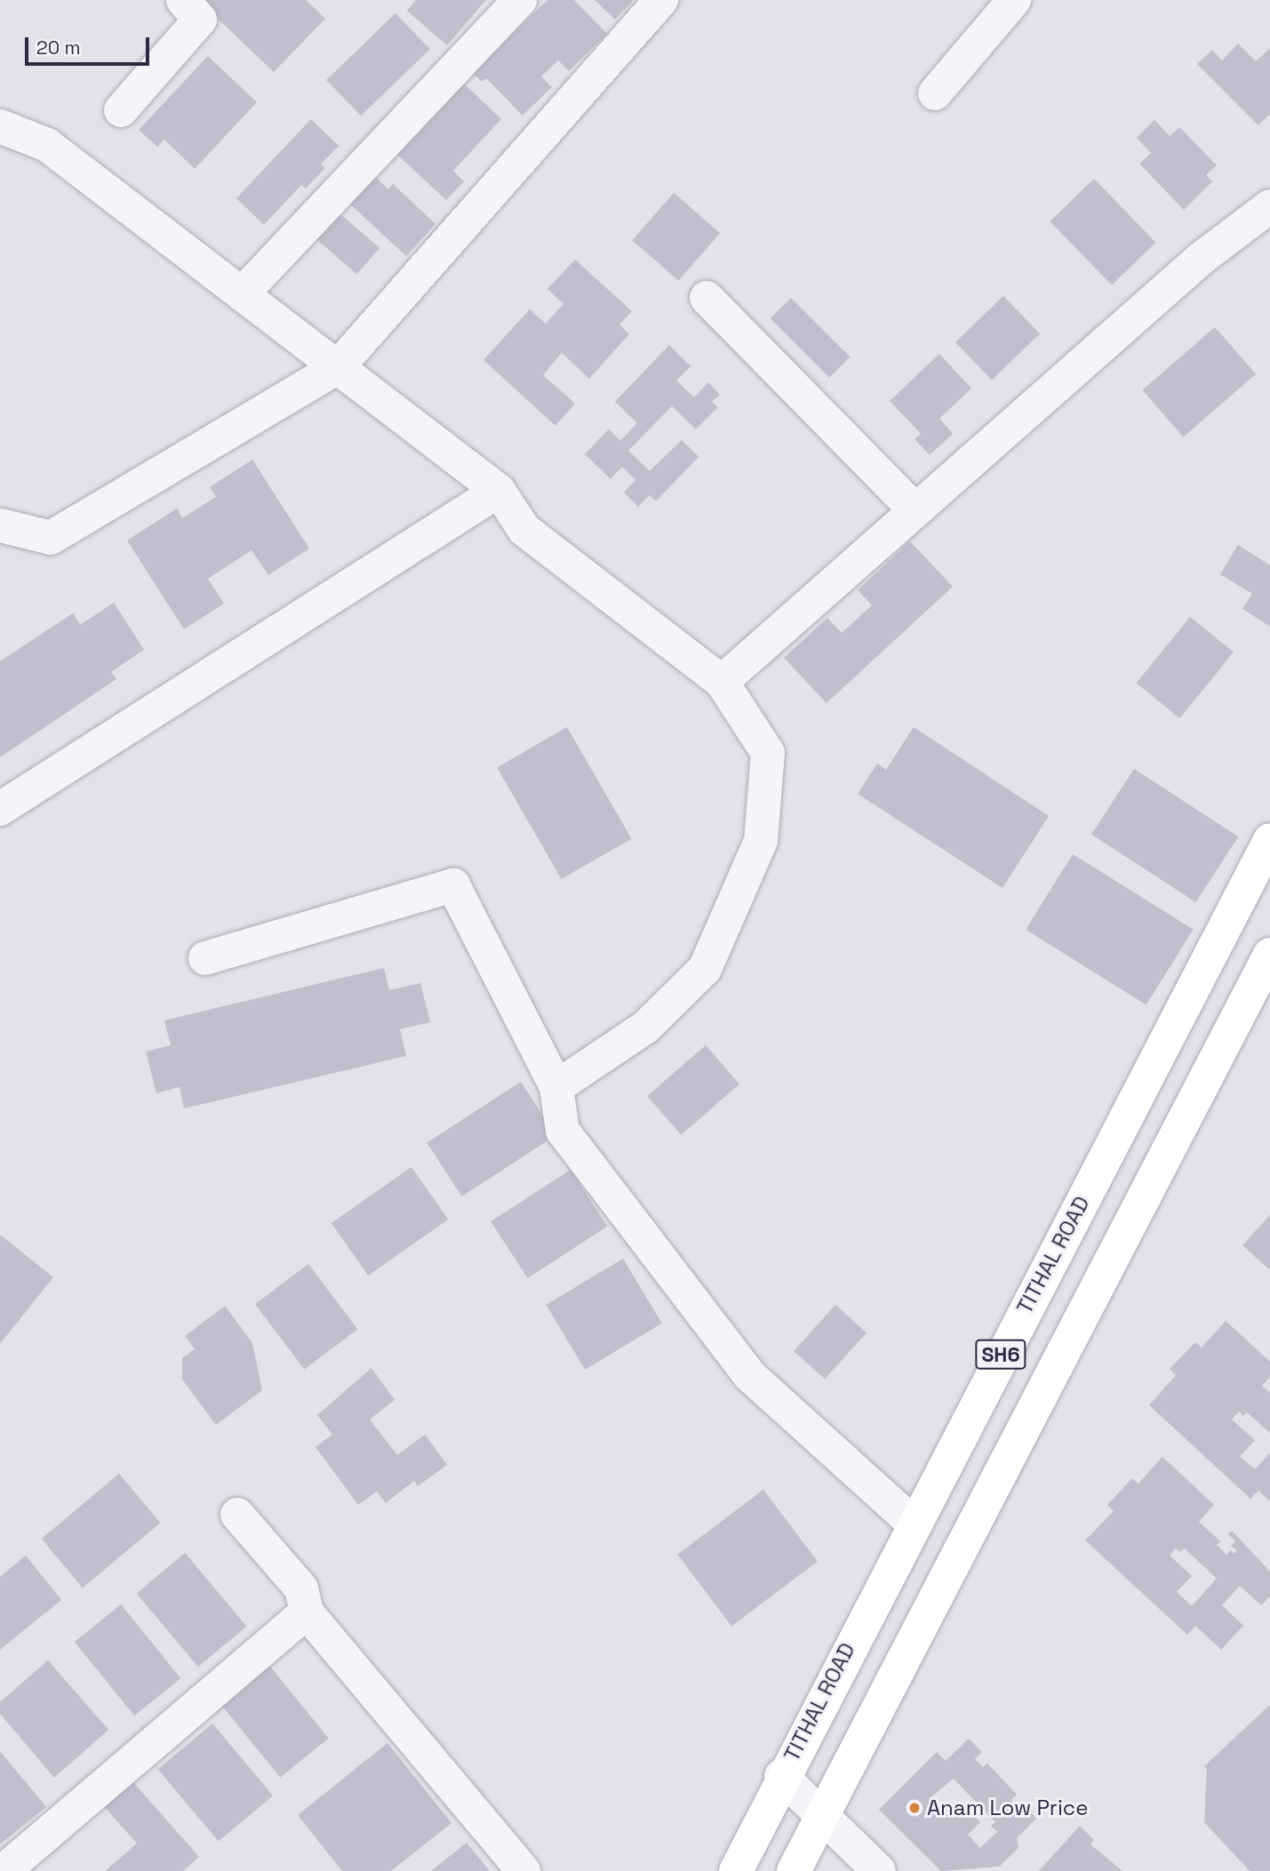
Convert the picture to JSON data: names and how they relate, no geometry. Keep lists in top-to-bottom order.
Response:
{
  "streets": {
    "main road": ["TITHAL ROAD", "SH6"]
  },
  "places": ["Anam Low Price"],
  "scale_bar": "20 m"
}
